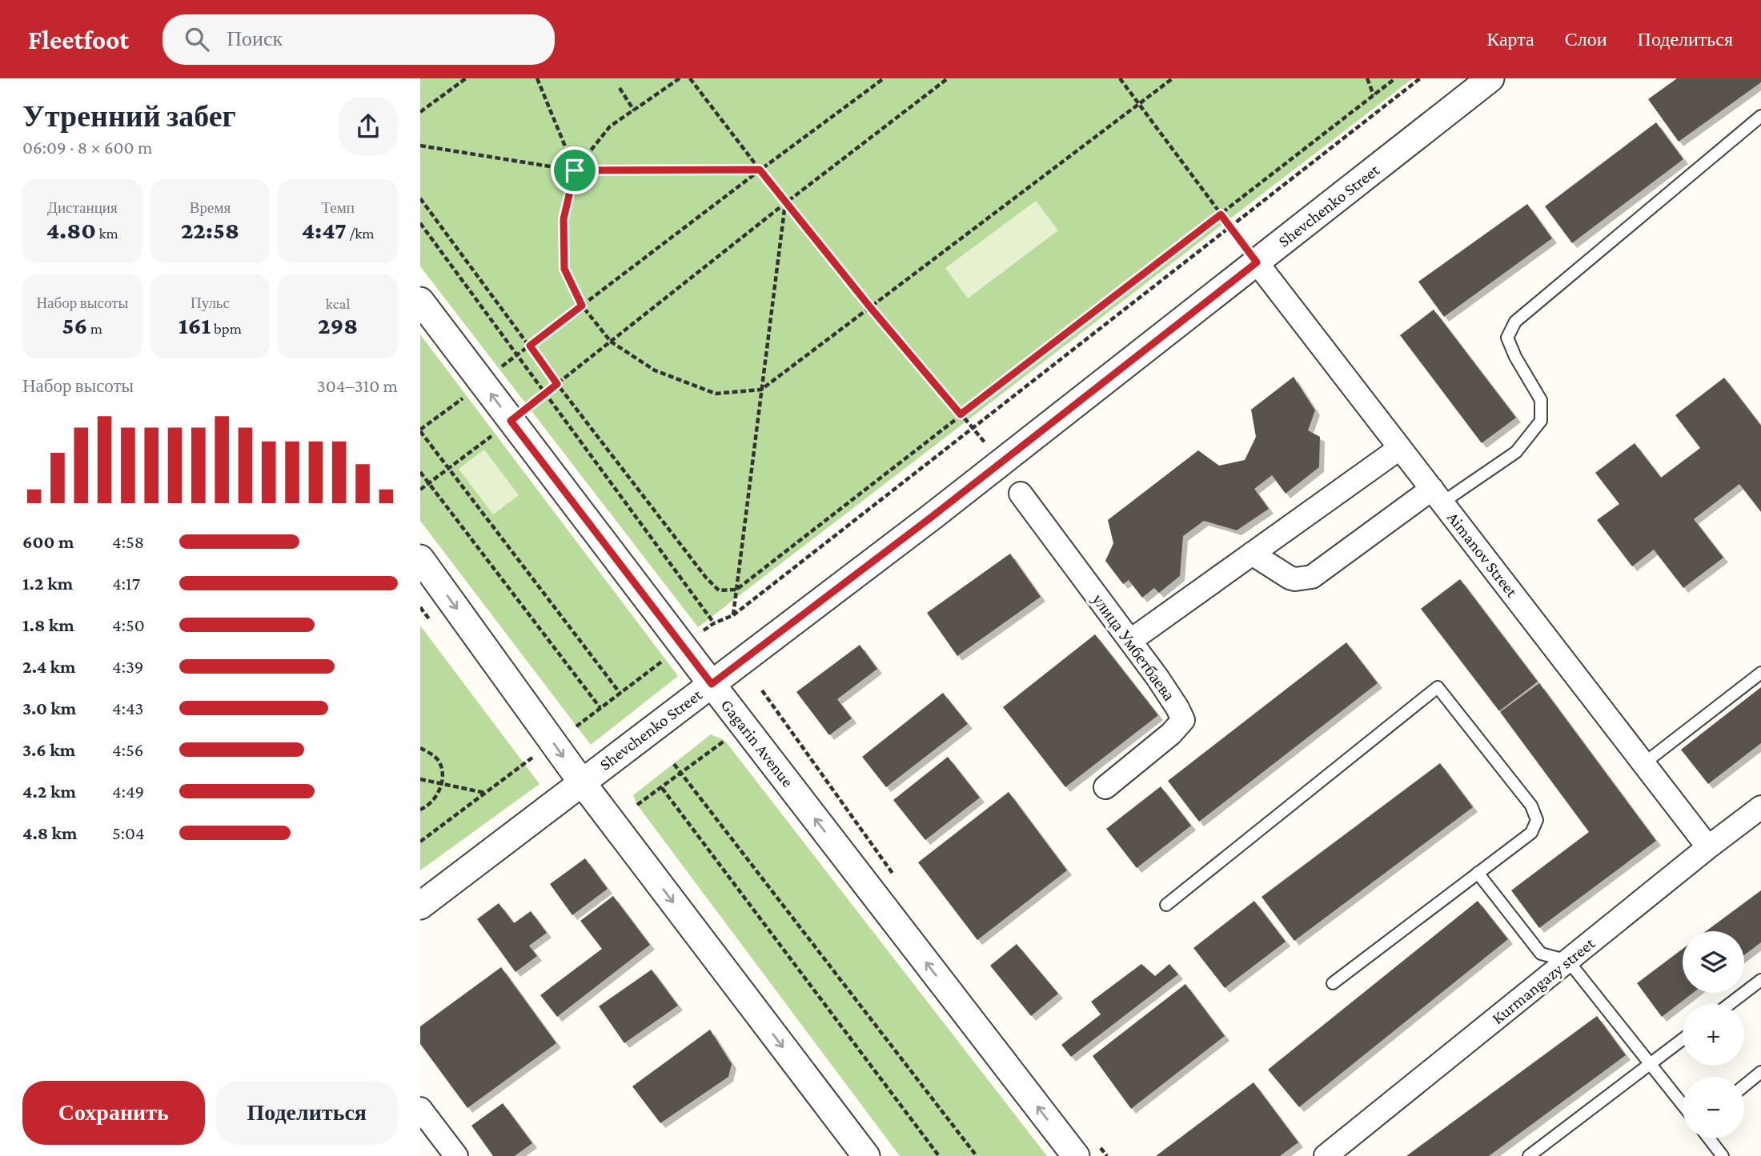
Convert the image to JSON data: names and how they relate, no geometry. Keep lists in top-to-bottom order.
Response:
{
  "streets": {
    "street": [
      "Shevchenko Street",
      "Aimanov Street",
      "улица Умбетбаева",
      "Gagarin Avenue",
      "Kurmangazy street"
    ]
  },
  "crossings": [
    ["Shevchenko Street", "Aimanov Street"],
    ["Shevchenko Street", "Gagarin Avenue"],
    ["Aimanov Street", "Kurmangazy street"]
  ],
  "page": {
    "header": "Fleetfoot",
    "search": "Поиск",
    "nav": ["Карта", "Слои", "Поделиться"],
    "heading": ["Утренний забег", "06:09 · 8 × 600 m"],
    "stats": [
      ["Дистанция", "4.80 km"],
      ["Время", "22:58"],
      ["Темп", "4:47 /km"],
      ["Набор высоты", "56 m"],
      ["Пульс", "161 bpm"],
      ["kcal", "298"]
    ],
    "chart": ["Набор высоты", "304–310 m"],
    "list": [
      {
        "name": "600 m",
        "note": "4:58"
      },
      {
        "name": "1.2 km",
        "note": "4:17"
      },
      {
        "name": "1.8 km",
        "note": "4:50"
      },
      {
        "name": "2.4 km",
        "note": "4:39"
      },
      {
        "name": "3.0 km",
        "note": "4:43"
      },
      {
        "name": "3.6 km",
        "note": "4:56"
      },
      {
        "name": "4.2 km",
        "note": "4:49"
      },
      {
        "name": "4.8 km",
        "note": "5:04"
      }
    ],
    "map_buttons": ["+", "−"],
    "buttons": ["Сохранить", "Поделиться"]
  }
}
